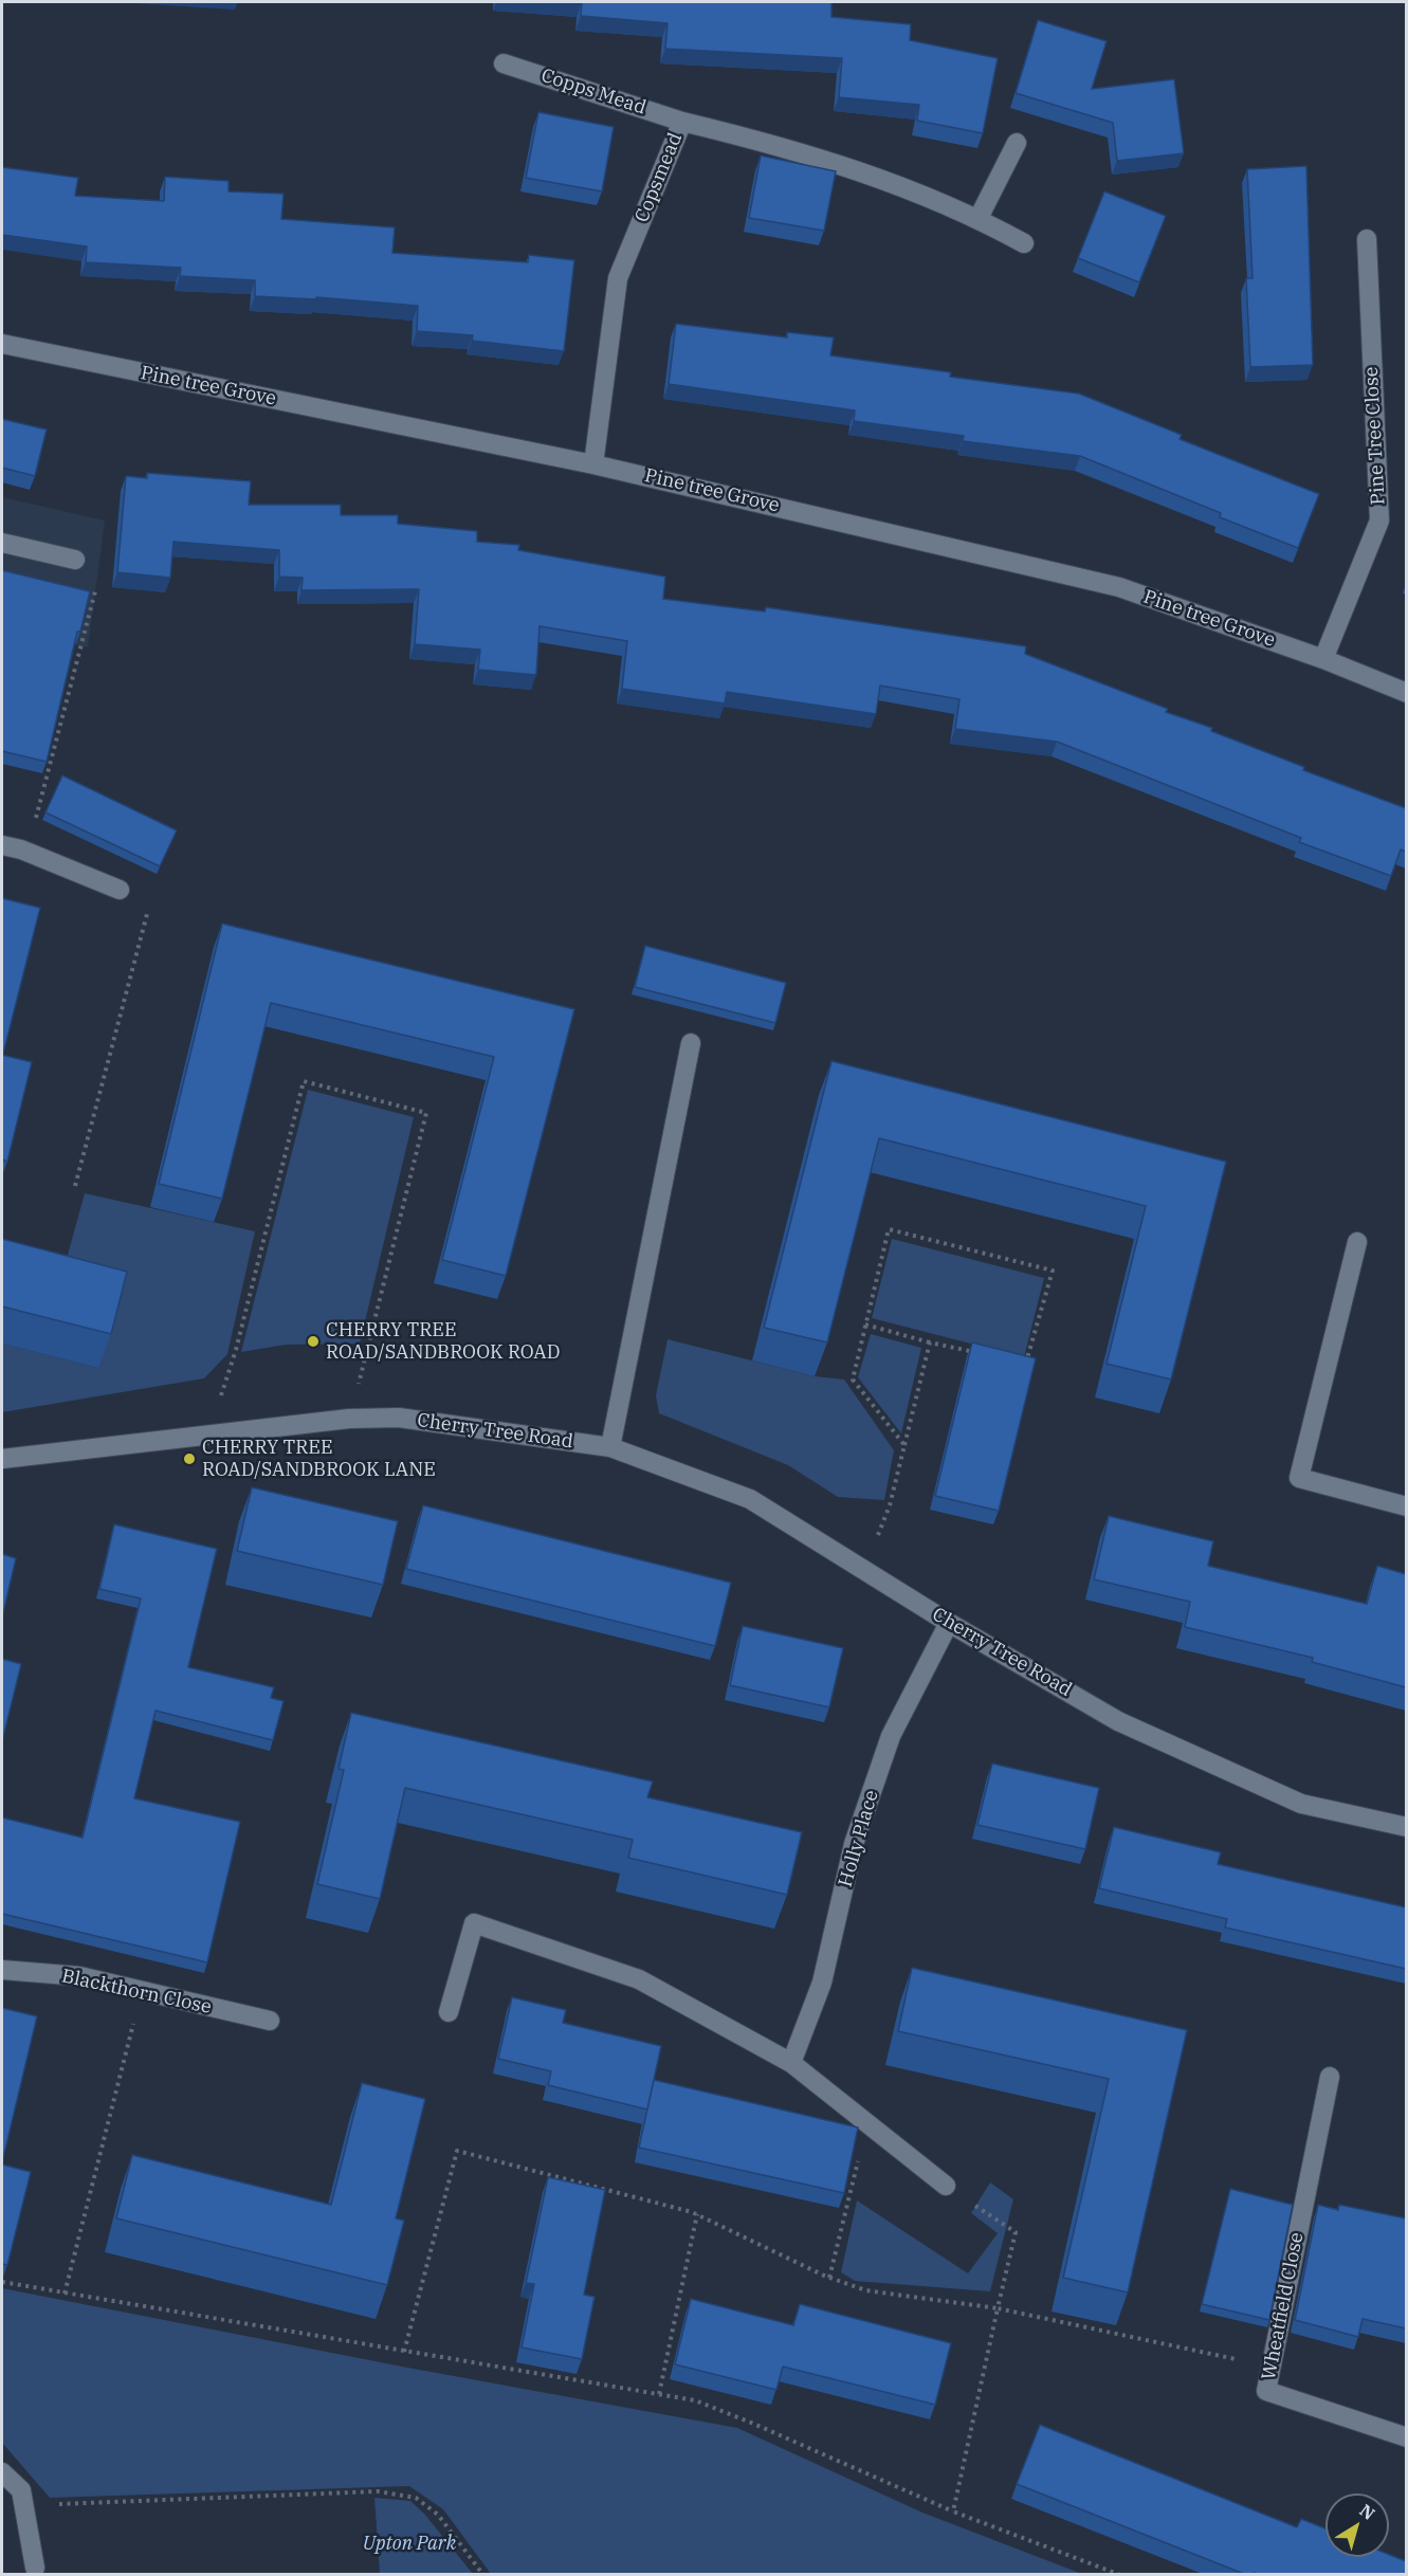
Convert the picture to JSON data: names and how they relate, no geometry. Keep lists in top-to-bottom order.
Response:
{
  "streets": {
    "street": [
      "Copps Mead",
      "Copsmead",
      "Pine tree Grove",
      "Pine Tree Close",
      "Cherry Tree Road",
      "Holly Place",
      "Blackthorn Close",
      "Wheatfield Close"
    ]
  },
  "crossings": [
    ["Copps Mead", "Copsmead"],
    ["Copsmead", "Pine tree Grove"],
    ["Pine tree Grove", "Pine Tree Close"],
    ["Cherry Tree Road", "Holly Place"]
  ],
  "parks": ["Upton Park"],
  "places": ["CHERRY TREE ROAD/SANDBROOK ROAD", "CHERRY TREE ROAD/SANDBROOK LANE"],
  "north": "top right"
}
